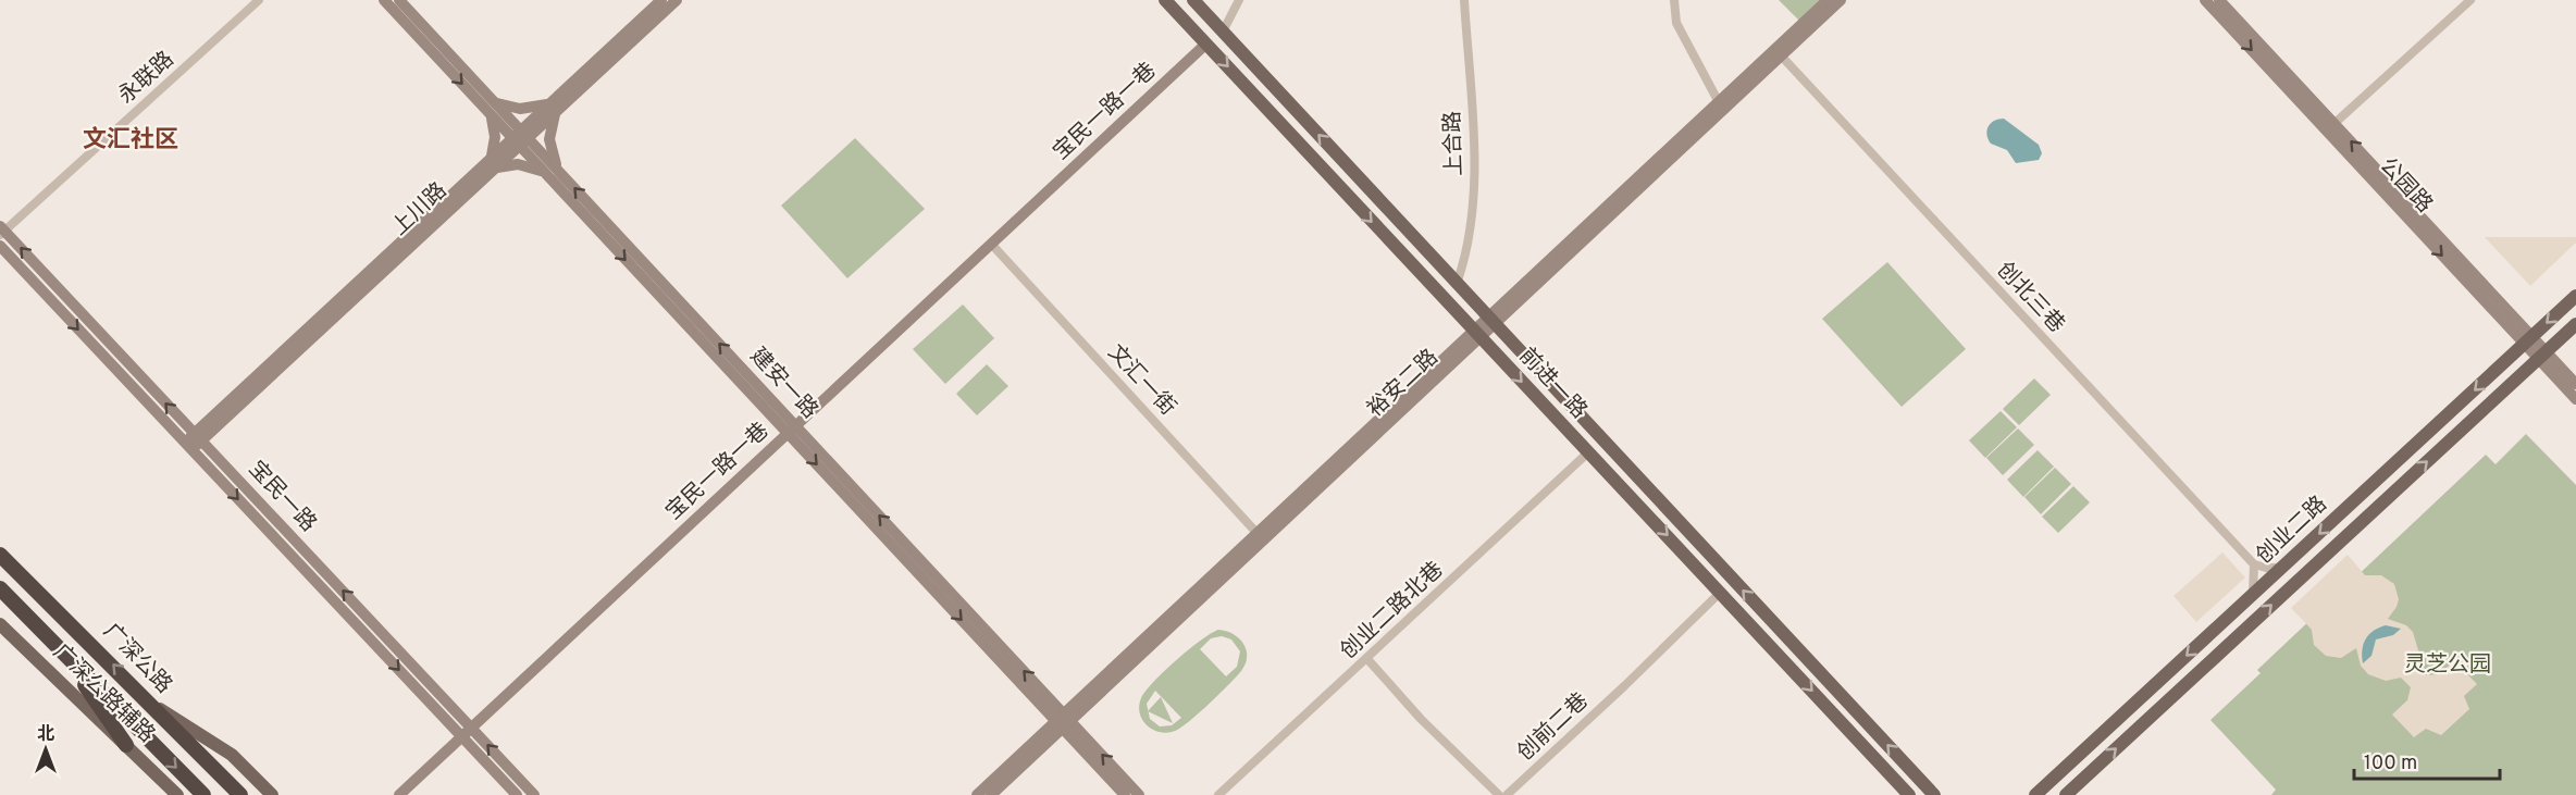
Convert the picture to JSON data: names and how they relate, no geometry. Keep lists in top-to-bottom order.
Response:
{
  "streets": {
    "highway": ["广深公路"],
    "main road": [
      "宝民一路一巷",
      "公园路",
      "上川路",
      "建安一路",
      "裕安二路",
      "前进一路",
      "宝民一路",
      "创业二路",
      "广深公路辅路"
    ],
    "street": [
      "永联路",
      "上合路",
      "创北三巷",
      "文汇一街",
      "创业二路北巷",
      "创前二巷"
    ]
  },
  "crossings": [
    ["永联路", "宝民一路"],
    ["宝民一路一巷", "文汇一街"],
    ["宝民一路一巷", "建安一路"],
    ["宝民一路一巷", "前进一路"],
    ["宝民一路一巷", "宝民一路"],
    ["上合路", "前进一路"],
    ["公园路", "创业二路"],
    ["上川路", "建安一路"],
    ["上川路", "宝民一路"],
    ["创北三巷", "裕安二路"],
    ["文汇一街", "裕安二路"],
    ["建安一路", "裕安二路"],
    ["裕安二路", "前进一路"],
    ["前进一路", "创业二路北巷"],
    ["前进一路", "创前二巷"],
    ["广深公路", "广深公路辅路"]
  ],
  "districts": ["文汇社区"],
  "parks": ["灵芝公园"],
  "scale_bar": "100 m",
  "north": "top"
}
